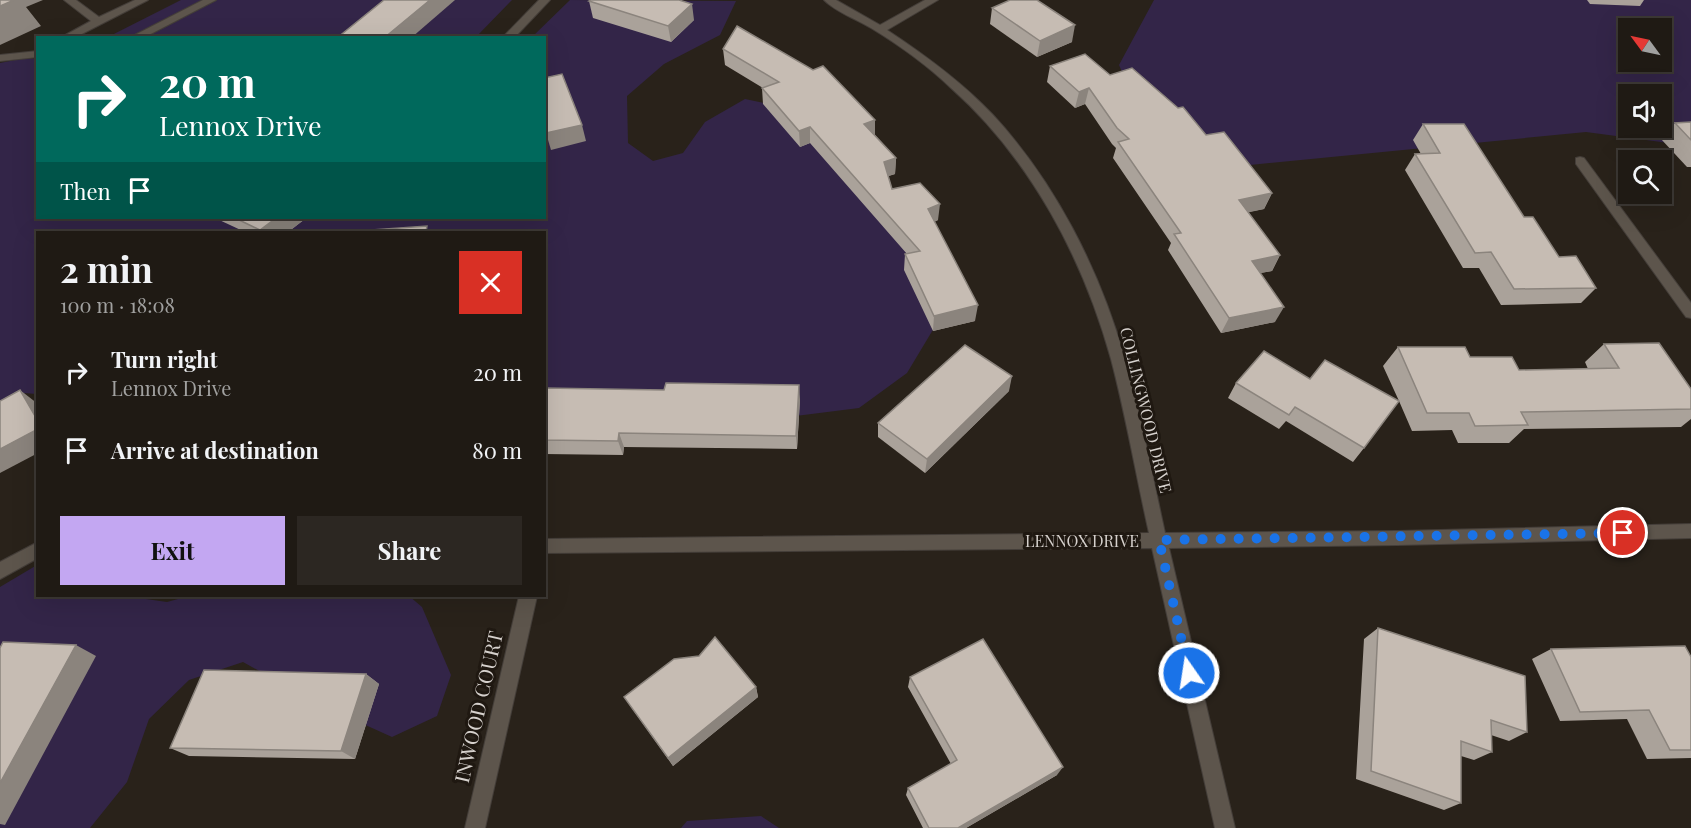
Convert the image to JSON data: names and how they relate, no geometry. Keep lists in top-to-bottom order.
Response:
{
  "streets": {
    "street": ["COLLINGWOOD DRIVE", "LENNOX DRIVE", "INWOOD COURT"]
  },
  "crossings": [
    ["COLLINGWOOD DRIVE", "LENNOX DRIVE"]
  ],
  "north": "top left",
  "page": {
    "turn": ["20 m", "Lennox Drive"],
    "then": "Then",
    "heading": ["2 min", "100 m · 18:08"],
    "list": [
      {
        "name": "Turn right",
        "note": "Lennox Drive",
        "value": "20 m"
      },
      {
        "name": "Arrive at destination",
        "value": "80 m"
      }
    ],
    "buttons": ["Exit", "Share"]
  }
}
